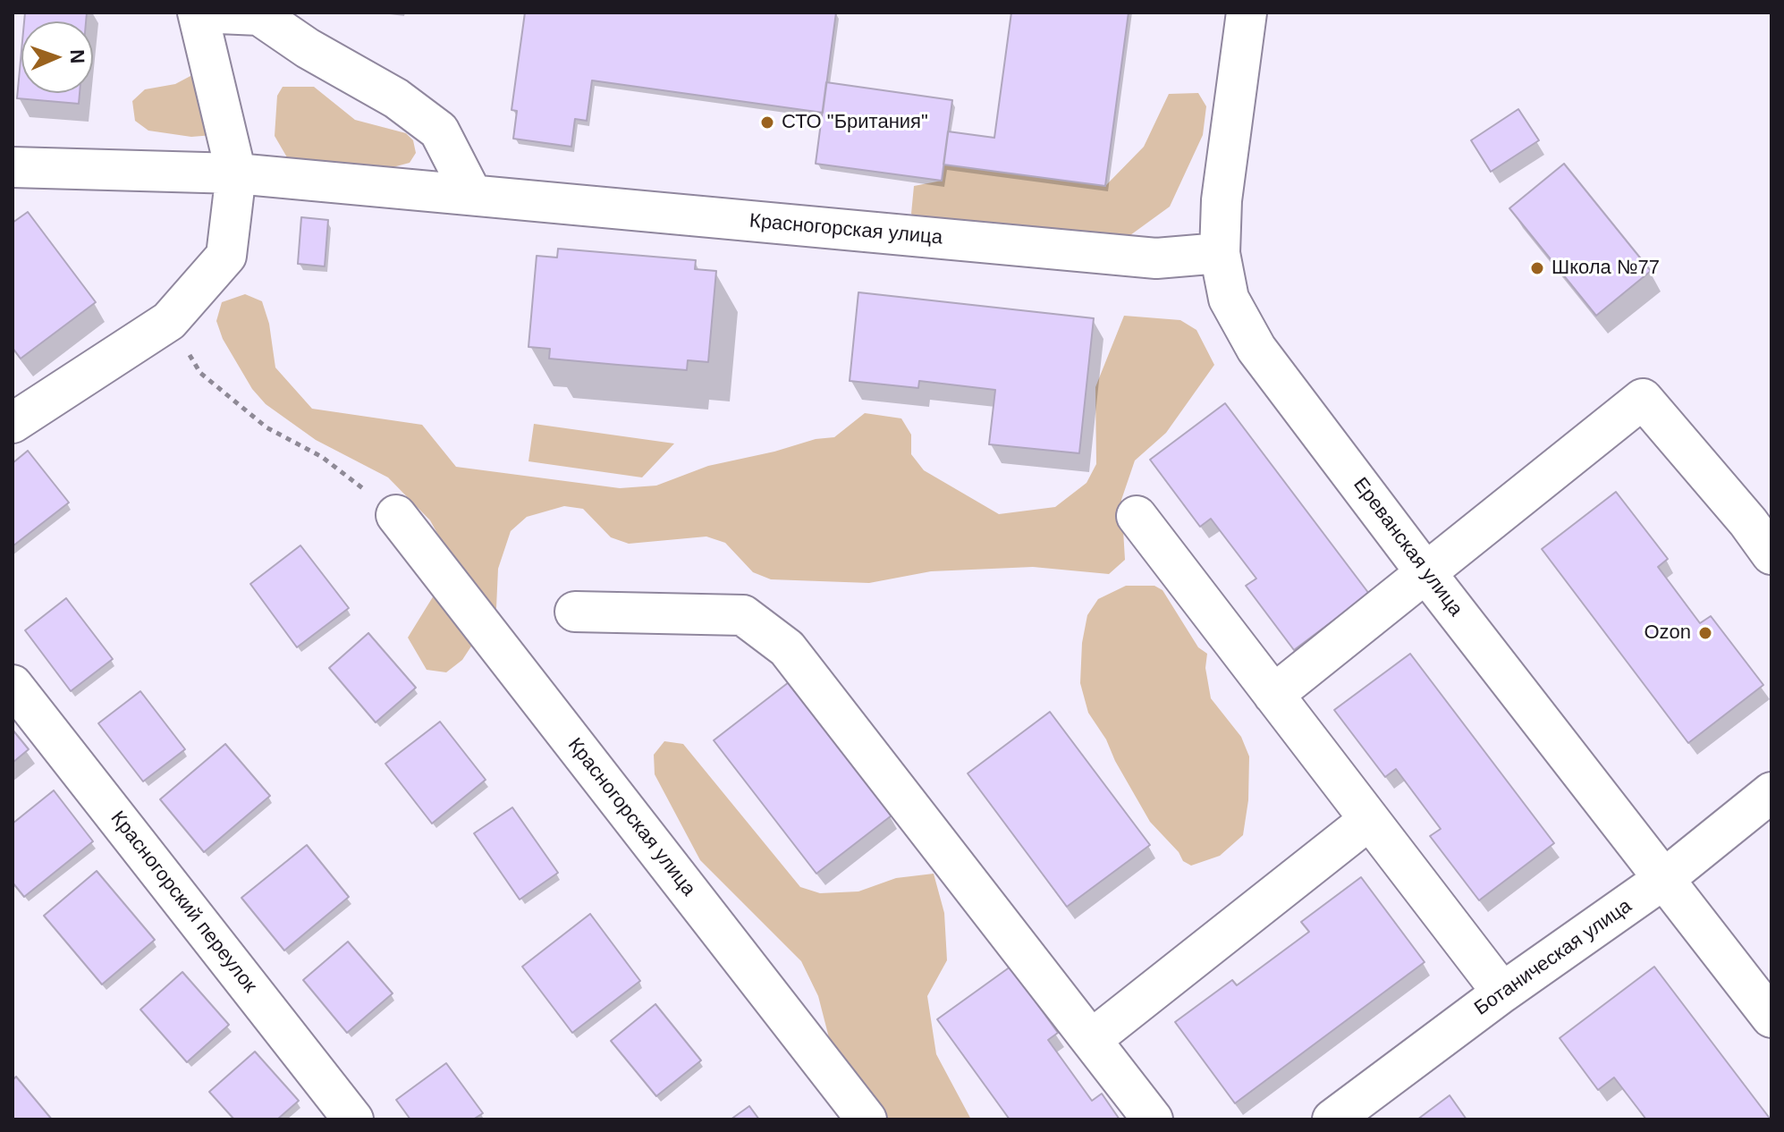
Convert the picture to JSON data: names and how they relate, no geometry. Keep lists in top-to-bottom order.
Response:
{
  "streets": {
    "street": [
      "Красногорская улица",
      "Ереванская улица",
      "Красногорский переулок",
      "Ботаническая улица"
    ]
  },
  "crossings": [
    ["Красногорская улица", "Ереванская улица"],
    ["Ереванская улица", "Ботаническая улица"]
  ],
  "places": ["СТО \"Британия\"", "Школа №77", "Ozon"],
  "north": "right"
}
